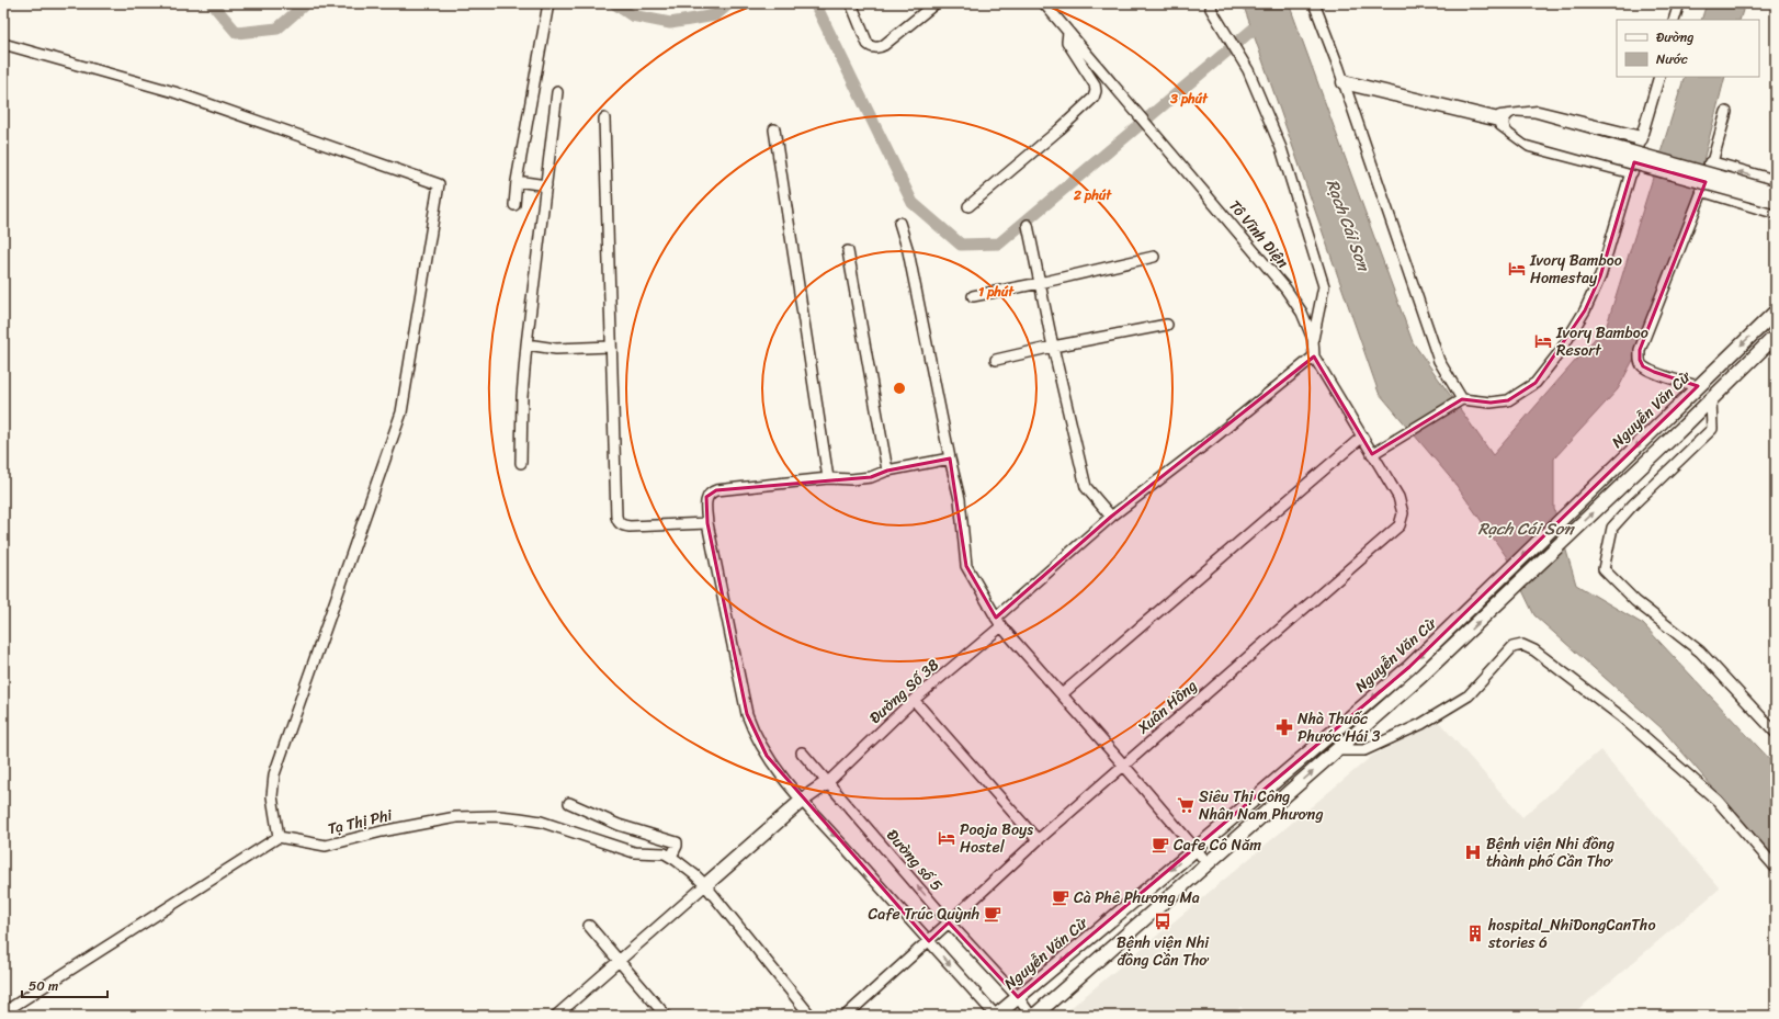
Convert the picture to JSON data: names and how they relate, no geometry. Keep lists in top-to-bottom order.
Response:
{
  "streets": {
    "main road": ["Nguyễn Văn Cừ"],
    "street": [
      "Tô Vĩnh Diện",
      "Đường Số 38",
      "Xuân Hồng",
      "Tạ Thị Phi",
      "Đường số 5"
    ]
  },
  "crossings": [
    ["Tô Vĩnh Diện", "Đường Số 38"],
    ["Tô Vĩnh Diện", "Xuân Hồng"],
    ["Nguyễn Văn Cừ", "Đường số 5"],
    ["Đường Số 38", "Đường số 5"],
    ["Xuân Hồng", "Đường số 5"]
  ],
  "water": ["Rạch Cái Sơn"],
  "places": {
    "hotel": ["Ivory Bamboo Homestay", "Ivory Bamboo Resort", "Pooja Boys Hostel"],
    "pharmacy": ["Nhà Thuốc Phước Hái 3"],
    "supermarket": ["Siêu Thị Công Nhân Nam Phương"],
    "cafe": ["Cafe Cô Năm", "Cà Phê Phương Ma", "Cafe Trúc Quỳnh"],
    "hospital": ["Bệnh viện Nhi đồng thành phố Cần Thơ"],
    "bus stop": ["Bệnh viện Nhi đồng Cần Thơ"],
    "building": ["hospital_NhiDongCanTho stories 6"]
  },
  "legend": ["Đường", "Nước"],
  "scale_bar": "50 m",
  "rings": ["3 phút", "2 phút", "1 phút"]
}
